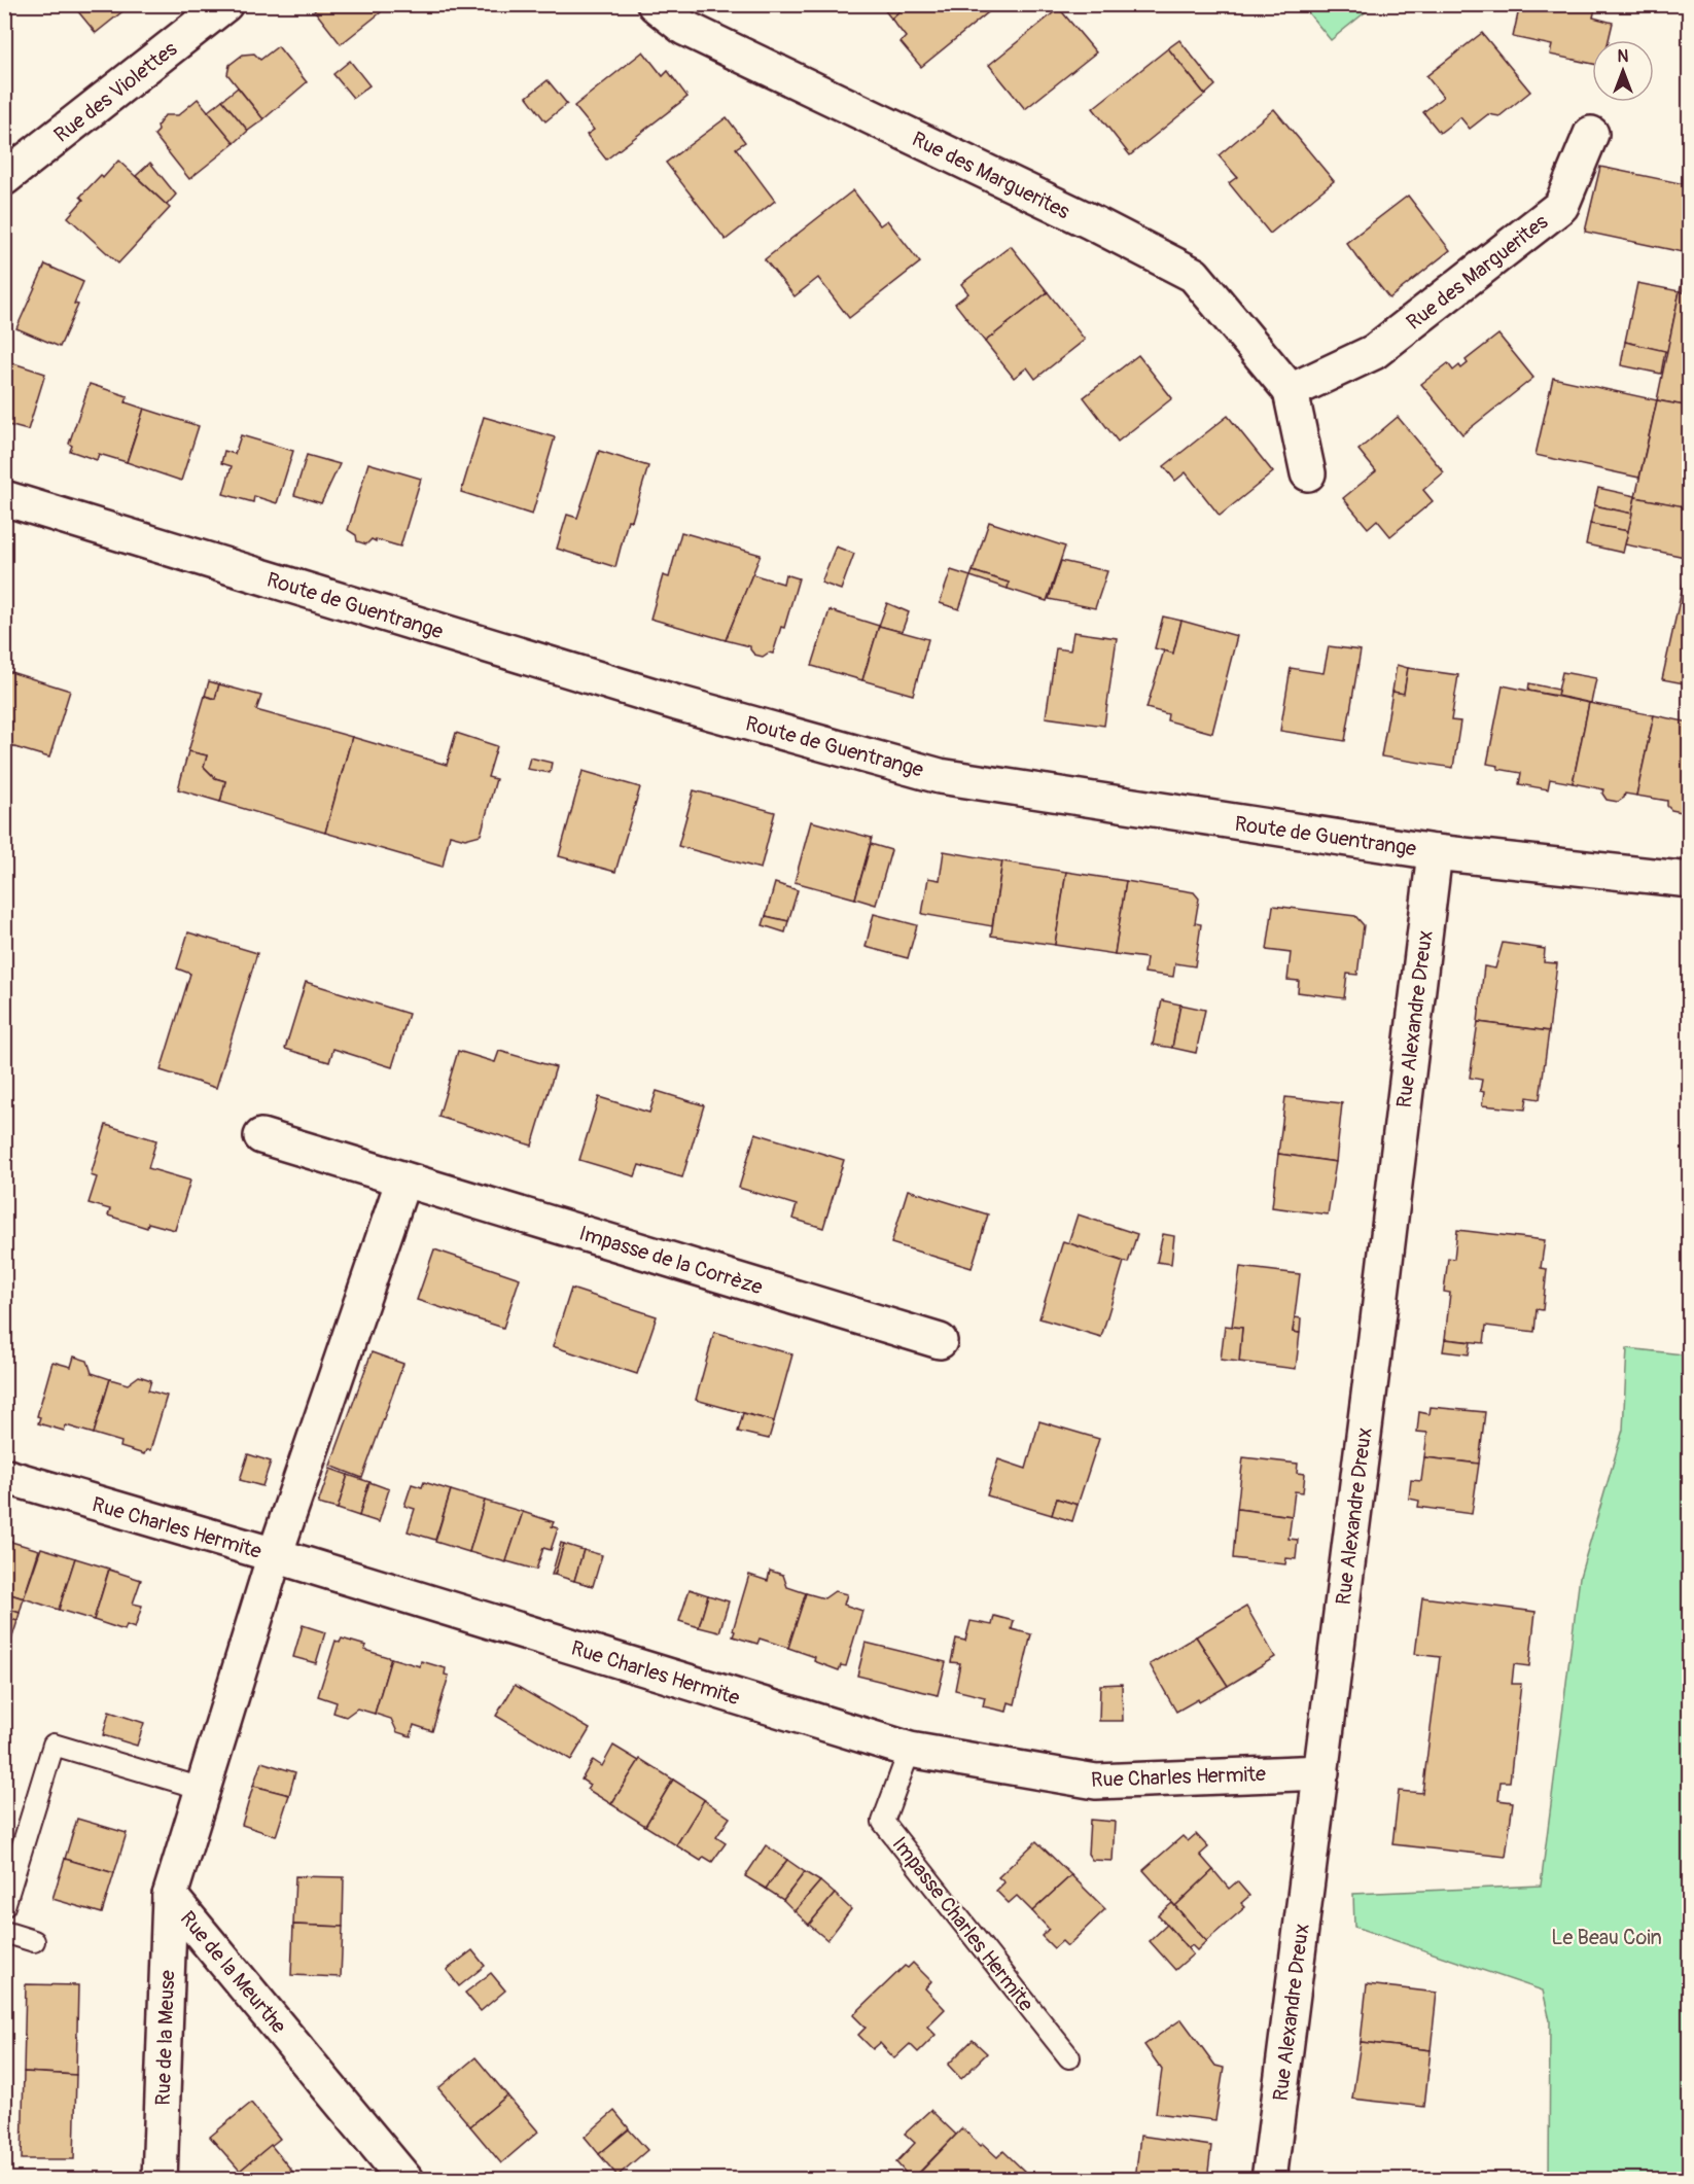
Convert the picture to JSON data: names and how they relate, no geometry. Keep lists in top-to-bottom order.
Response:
{
  "streets": {
    "street": [
      "Rue des Violettes",
      "Rue des Marguerites",
      "Route de Guentrange",
      "Rue Alexandre Dreux",
      "Impasse de la Corrèze",
      "Rue Charles Hermite",
      "Rue de la Meurthe",
      "Rue de la Meuse"
    ],
    "lane": ["Impasse Charles Hermite"]
  },
  "crossings": [
    ["Route de Guentrange", "Rue Alexandre Dreux"],
    ["Rue Alexandre Dreux", "Rue Charles Hermite"],
    ["Rue Charles Hermite", "Impasse Charles Hermite"],
    ["Rue Charles Hermite", "Rue de la Meurthe"],
    ["Rue de la Meurthe", "Rue de la Meuse"]
  ],
  "parks": ["Le Beau Coin"],
  "north": "top"
}
